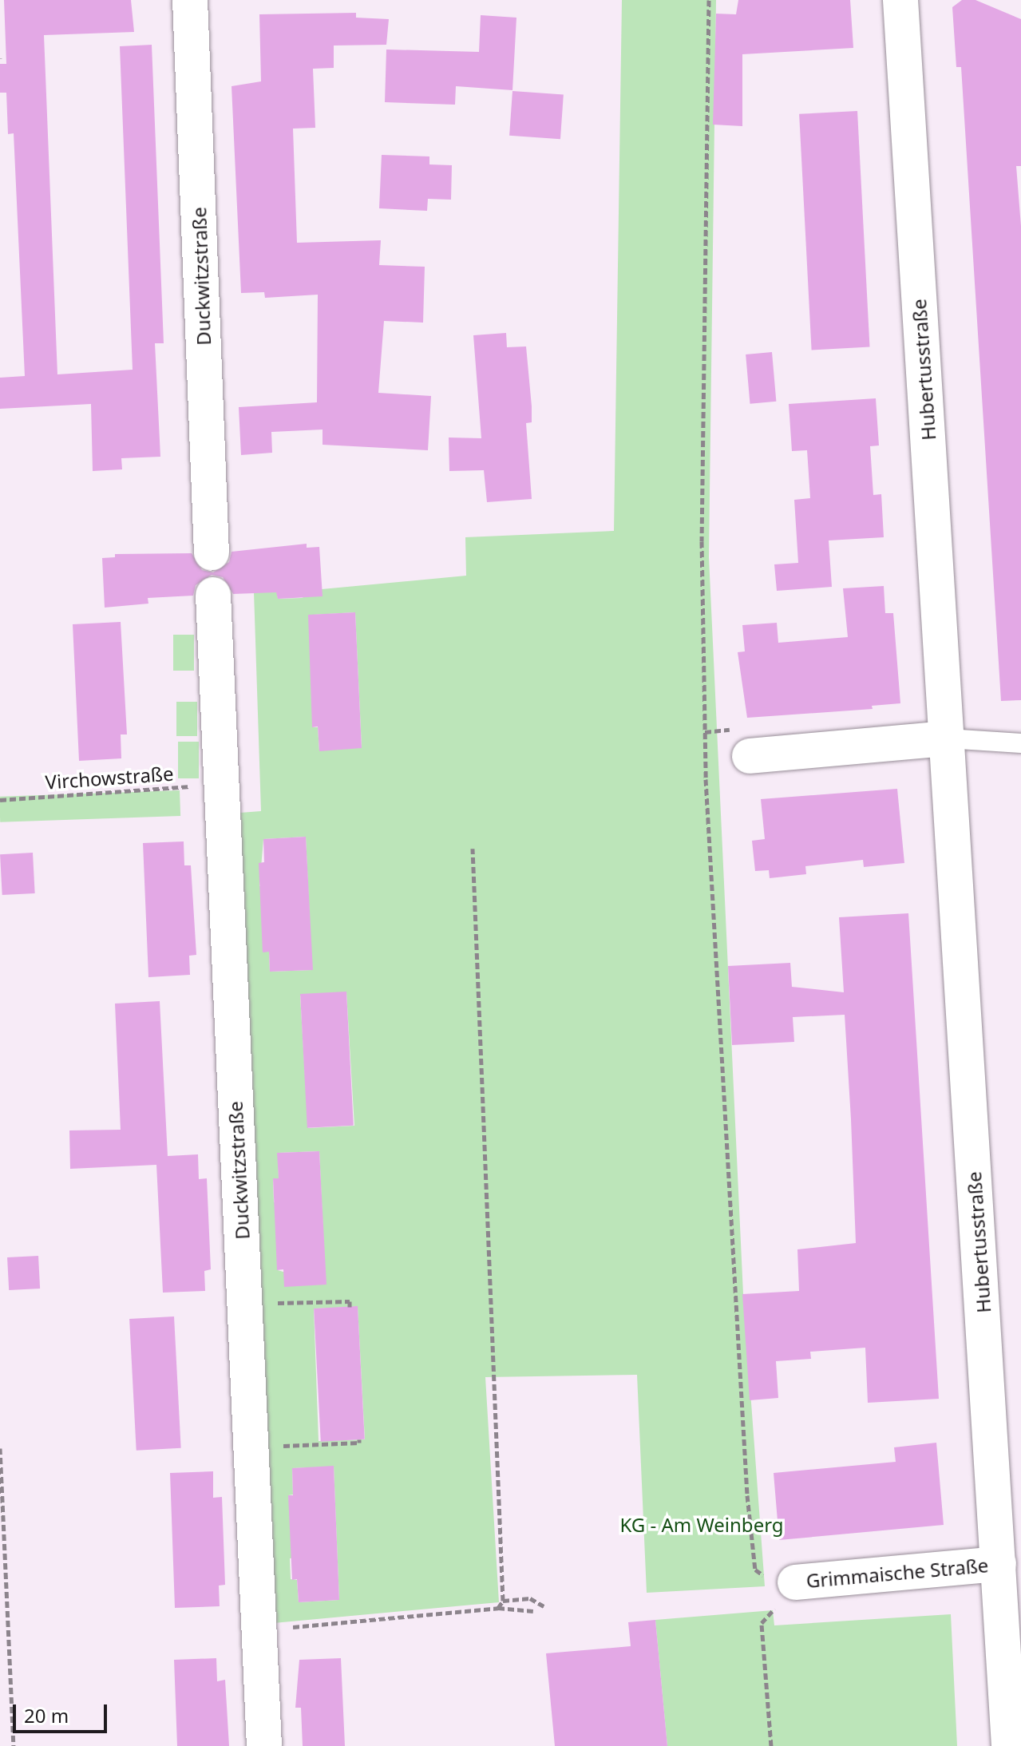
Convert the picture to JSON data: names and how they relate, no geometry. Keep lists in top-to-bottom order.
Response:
{
  "streets": {
    "street": ["Duckwitzstraße", "Hubertusstraße", "Grimmaische Straße"],
    "path": ["Virchowstraße"]
  },
  "crossings": [
    ["Duckwitzstraße", "Virchowstraße"],
    ["Hubertusstraße", "Grimmaische Straße"]
  ],
  "parks": ["KG - Am Weinberg"],
  "scale_bar": "20 m"
}
